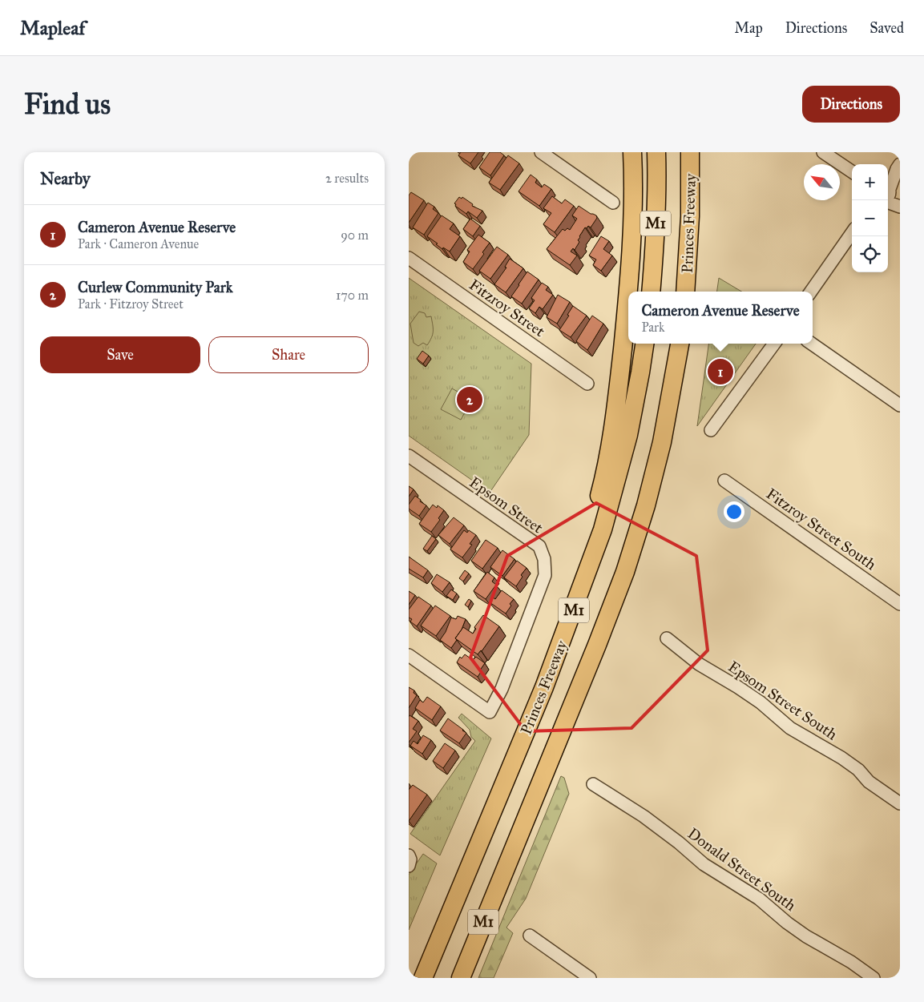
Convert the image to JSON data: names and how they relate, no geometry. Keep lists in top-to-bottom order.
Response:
{
  "streets": {
    "highway": ["M1", "Princes Freeway"],
    "street": [
      "Fitzroy Street",
      "Epsom Street",
      "Fitzroy Street South",
      "Epsom Street South",
      "Donald Street South"
    ]
  },
  "north": "top left",
  "page": {
    "header": "Mapleaf",
    "nav": ["Map", "Directions", "Saved"],
    "buttons": [
      "Directions",
      ["Save", "Share"]
    ],
    "title": "Find us",
    "heading": ["Nearby", "2 results"],
    "map_buttons": ["+", "−"],
    "list": [
      {
        "mark": "1",
        "name": "Cameron Avenue Reserve",
        "note": "Park · Cameron Avenue",
        "value": "90 m"
      },
      {
        "mark": "2",
        "name": "Curlew Community Park",
        "note": "Park · Fitzroy Street",
        "value": "170 m"
      }
    ],
    "popup": ["Cameron Avenue Reserve", "Park"],
    "pins": ["1", "2"]
  }
}
